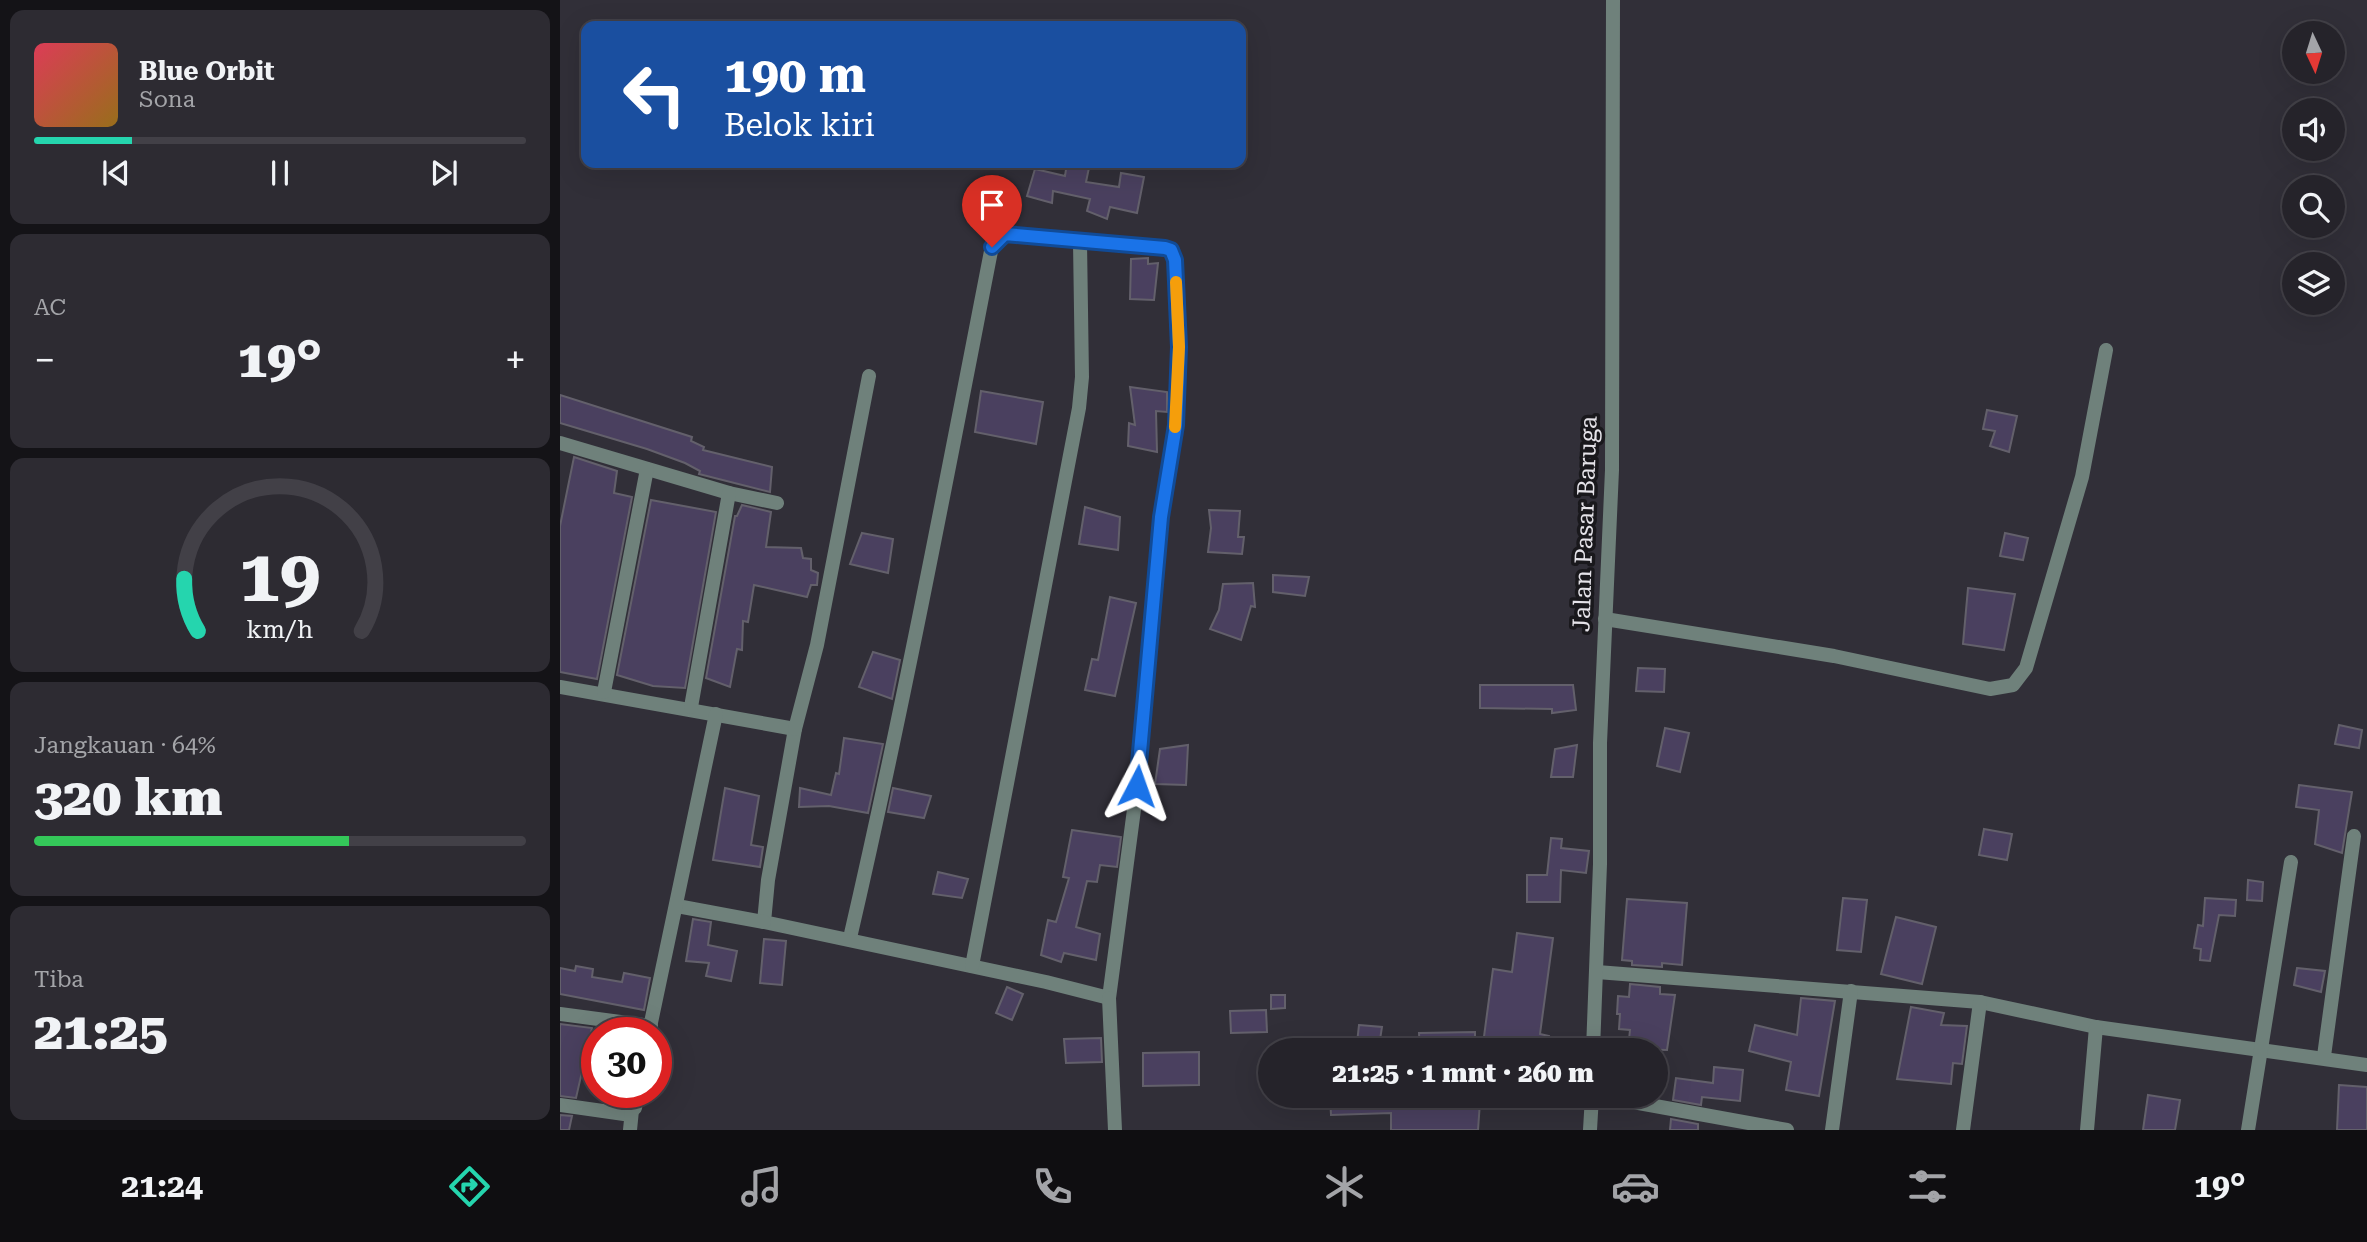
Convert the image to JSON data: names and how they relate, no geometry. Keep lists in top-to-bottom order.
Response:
{
  "streets": {
    "street": ["Jalan Pasar Baruga"]
  },
  "north": "bottom",
  "page": {
    "turn": ["190 m", "Belok kiri"],
    "song": ["Blue Orbit", "Sona"],
    "tile": [
      "AC",
      ["Jangkauan · 64%", "320 km"],
      ["Tiba", "21:25"]
    ],
    "heat": ["−", "19°", "+"],
    "limit": "30",
    "trip": "21:25 · 1 mnt · 260 m",
    "tabs": ["21:24", "19°"],
    "gauge": ["19", "km/h"]
  }
}
